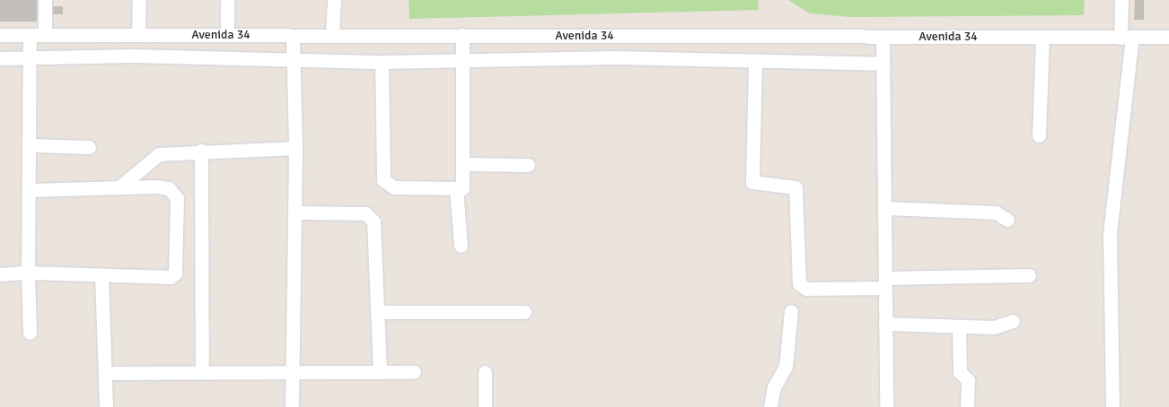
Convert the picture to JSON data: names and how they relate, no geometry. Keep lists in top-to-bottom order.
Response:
{
  "streets": {
    "street": ["Avenida 34"]
  }
}
